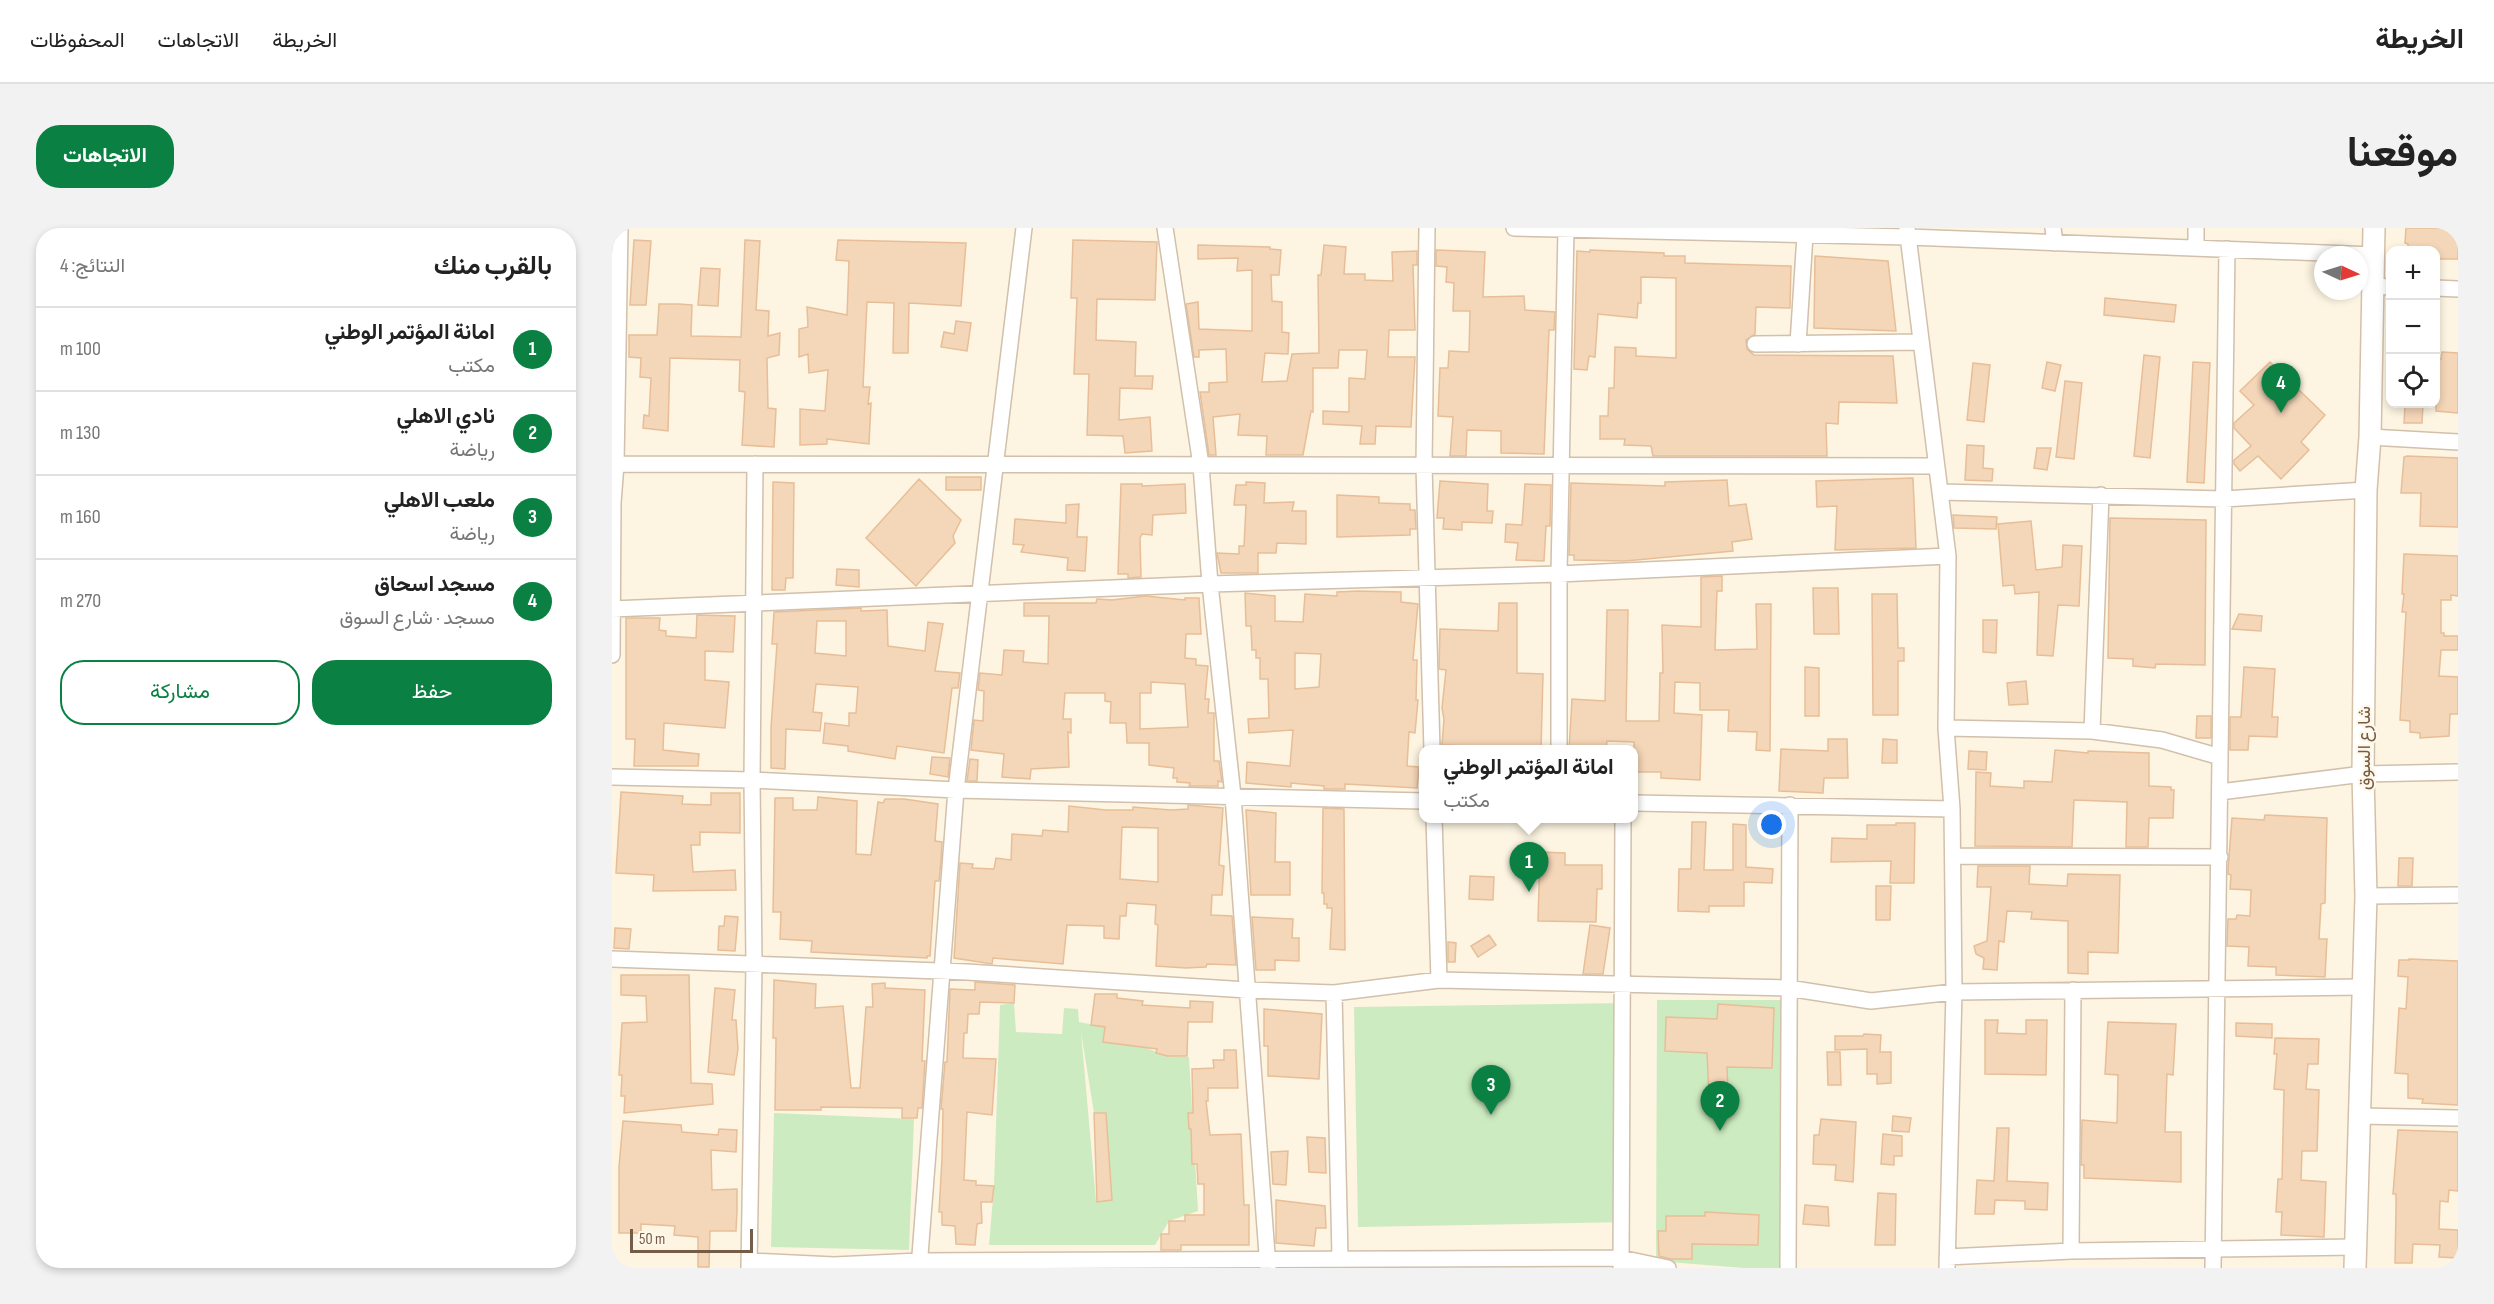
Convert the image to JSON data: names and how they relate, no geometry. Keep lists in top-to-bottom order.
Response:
{
  "streets": {
    "street": ["شارع السوق"]
  },
  "scale_bar": "50 m",
  "north": "right",
  "page": {
    "header": "الخريطة",
    "nav": ["الخريطة", "الاتجاهات", "المحفوظات"],
    "title": "موقعنا",
    "buttons": [
      "الاتجاهات",
      ["حفظ", "مشاركة"]
    ],
    "heading": ["بالقرب منك", "النتائج: 4"],
    "map_buttons": ["+", "−"],
    "list": [
      {
        "mark": "1",
        "name": "امانة المؤتمر الوطني",
        "note": "مكتب",
        "value": "100 m"
      },
      {
        "mark": "2",
        "name": "نادي الاهلي",
        "note": "رياضة",
        "value": "130 m"
      },
      {
        "mark": "3",
        "name": "ملعب الاهلي",
        "note": "رياضة",
        "value": "160 m"
      },
      {
        "mark": "4",
        "name": "مسجد اسحاق",
        "note": "مسجد · شارع السوق",
        "value": "270 m"
      }
    ],
    "pins": [
      "4",
      "1",
      "3",
      "2"
    ],
    "popup": ["امانة المؤتمر الوطني", "مكتب"],
    "scale": "50 m"
  }
}
